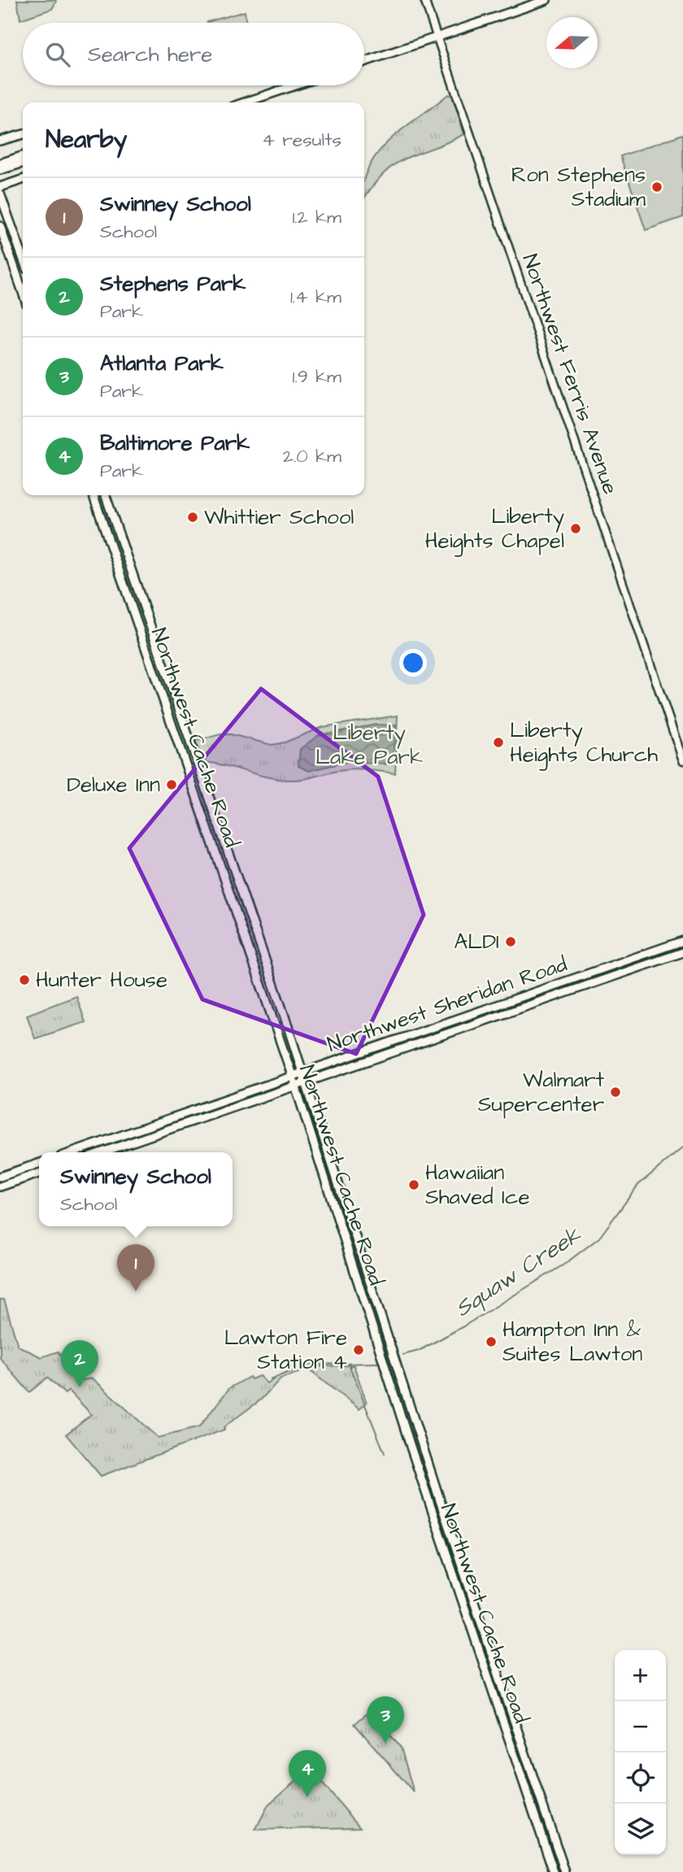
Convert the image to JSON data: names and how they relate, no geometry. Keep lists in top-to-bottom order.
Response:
{
  "streets": {
    "main road": ["Northwest Ferris Avenue", "Northwest Cache Road", "Northwest Sheridan Road"]
  },
  "crossings": [
    ["Northwest Cache Road", "Northwest Sheridan Road"]
  ],
  "water": ["Squaw Creek"],
  "parks": ["Liberty Lake Park"],
  "places": [
    "Ron Stephens Stadium",
    "Whittier School",
    "Liberty Heights Chapel",
    "Liberty Heights Church",
    "Deluxe Inn",
    "ALDI",
    "Hunter House",
    "Walmart Supercenter",
    "Hawaiian Shaved Ice",
    "Hampton Inn & Suites Lawton",
    "Lawton Fire Station 4"
  ],
  "north": "left",
  "page": {
    "search": "Search here",
    "heading": ["Nearby", "4 results"],
    "list": [
      {
        "mark": "1",
        "name": "Swinney School",
        "note": "School",
        "value": "1.2 km"
      },
      {
        "mark": "2",
        "name": "Stephens Park",
        "note": "Park",
        "value": "1.4 km"
      },
      {
        "mark": "3",
        "name": "Atlanta Park",
        "note": "Park",
        "value": "1.9 km"
      },
      {
        "mark": "4",
        "name": "Baltimore Park",
        "note": "Park",
        "value": "2.0 km"
      }
    ],
    "popup": ["Swinney School", "School"],
    "pins": [
      "1",
      "2",
      "3",
      "4"
    ],
    "map_buttons": ["+", "−"]
  }
}
